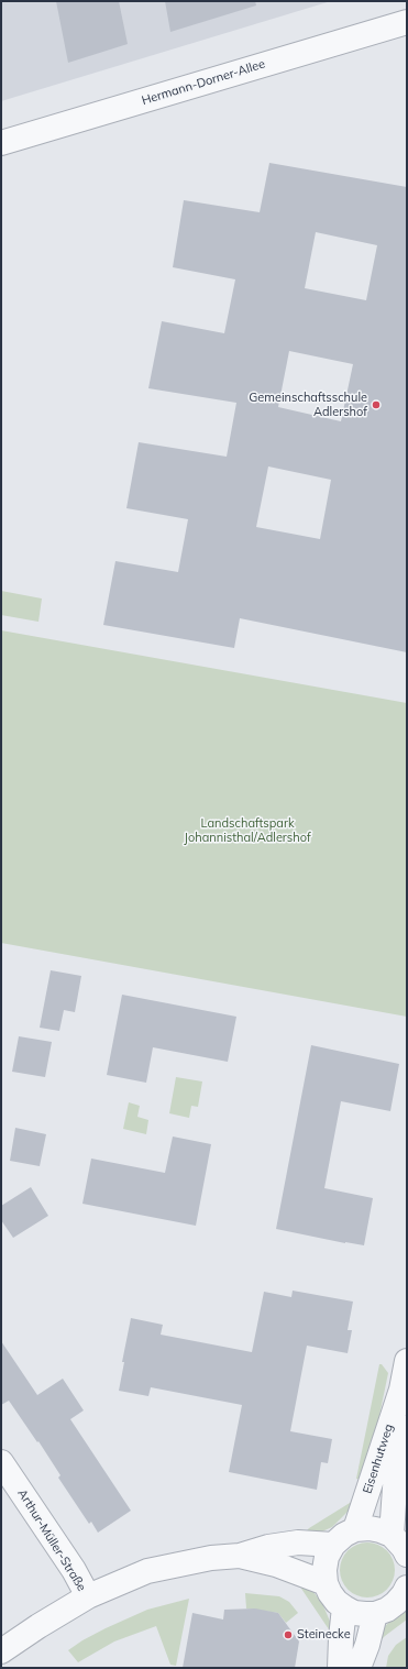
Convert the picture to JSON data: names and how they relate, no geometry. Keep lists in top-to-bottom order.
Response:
{
  "streets": {
    "street": ["Hermann-Dorner-Allee", "Eisenhutweg", "Arthur-Müller-Straße"]
  },
  "parks": ["Landschaftspark Johannisthal/Adlershof"],
  "places": ["Gemeinschaftsschule Adlershof", "Steinecke"]
}
